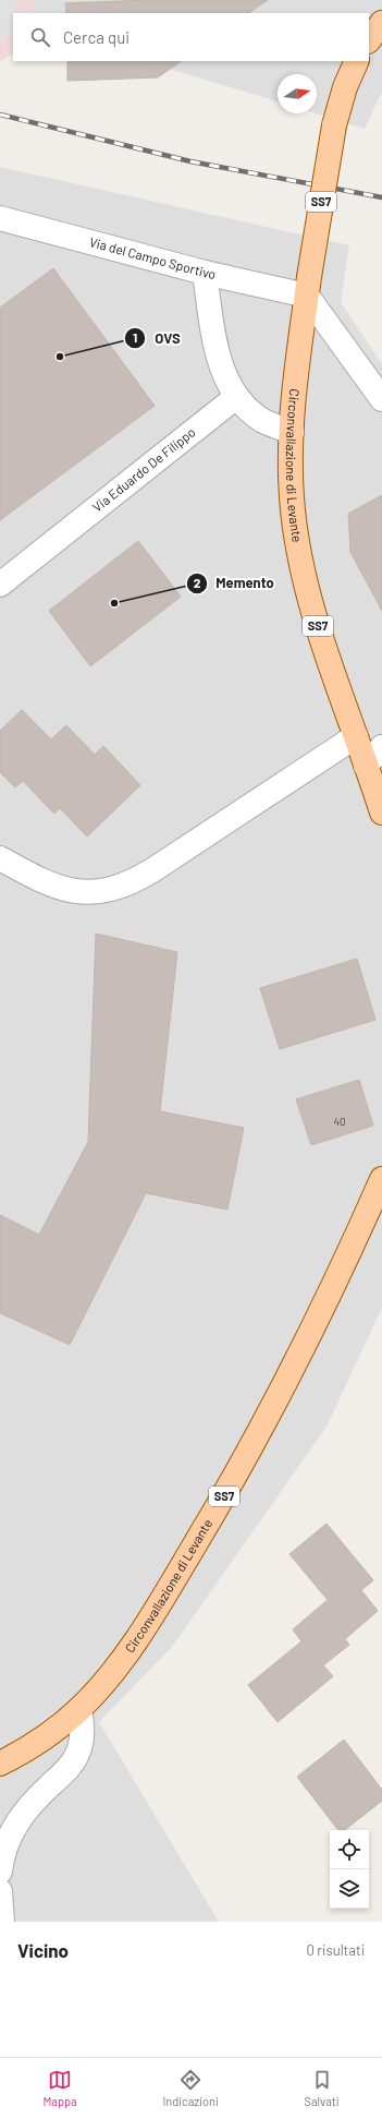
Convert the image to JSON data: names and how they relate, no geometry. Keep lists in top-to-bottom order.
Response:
{
  "streets": {
    "main road": ["SS7", "Circonvallazione di Levante"],
    "street": ["Via del Campo Sportivo", "Via Eduardo De Filippo"]
  },
  "crossings": [
    ["Via del Campo Sportivo", "Circonvallazione di Levante"]
  ],
  "places": ["OVS", "Memento"],
  "house_numbers": ["40"],
  "north": "right",
  "page": {
    "search": "Cerca qui",
    "heading": ["Vicino", "0 risultati"],
    "nav": ["Mappa", "Indicazioni", "Salvati"]
  }
}
